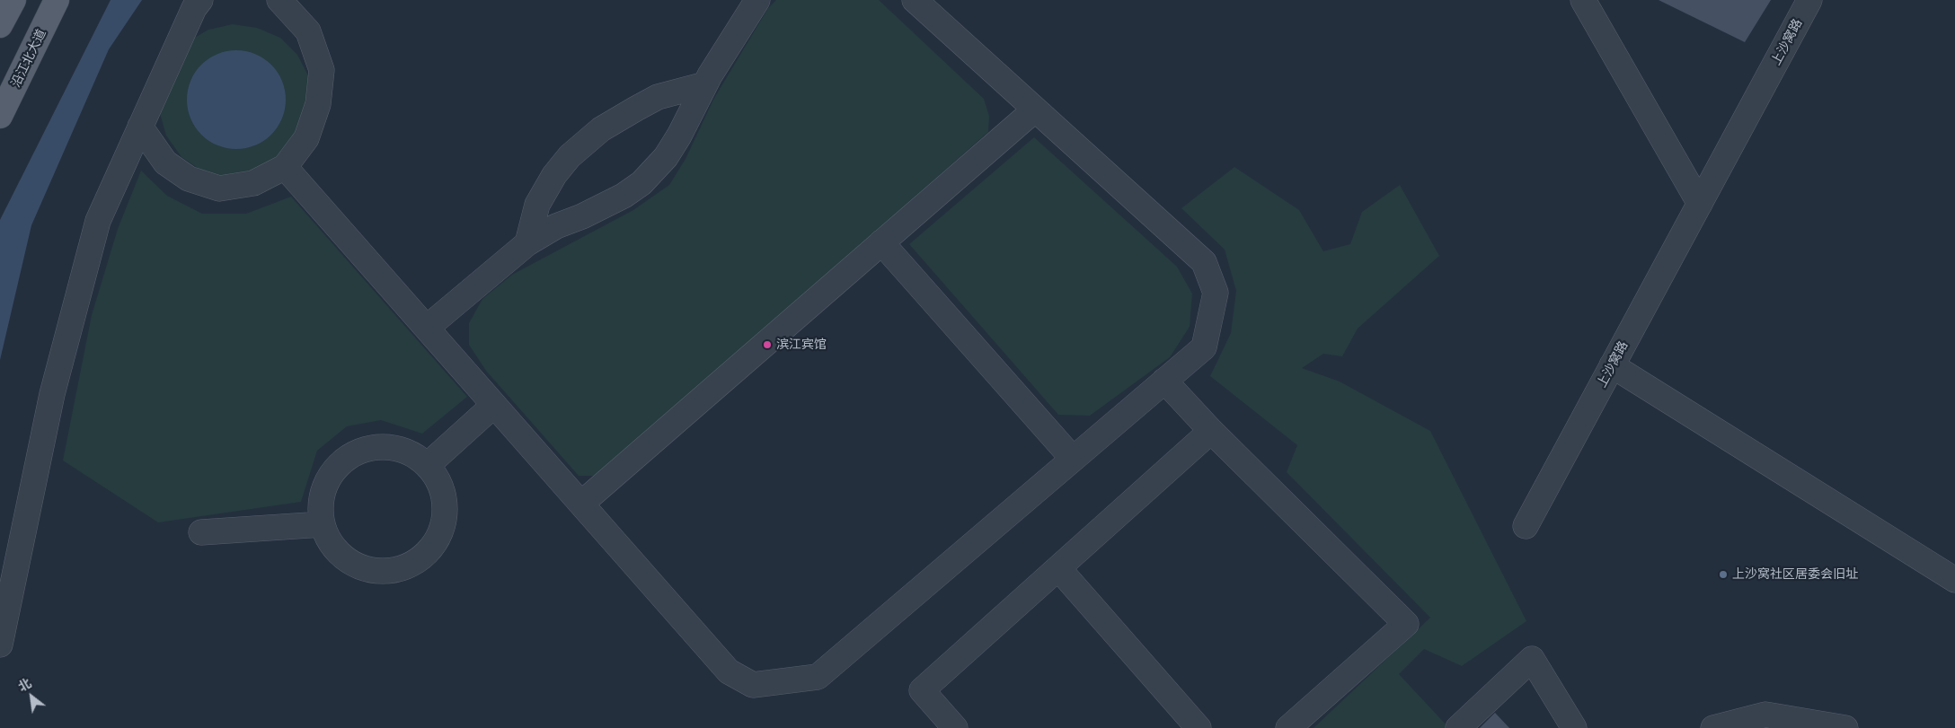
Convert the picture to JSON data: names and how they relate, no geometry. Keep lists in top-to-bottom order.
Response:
{
  "streets": {
    "main road": ["沿江北大道"],
    "street": ["上沙窝路"]
  },
  "places": ["滨江宾馆", "上沙窝社区居委会旧址"],
  "north": "top left"
}
